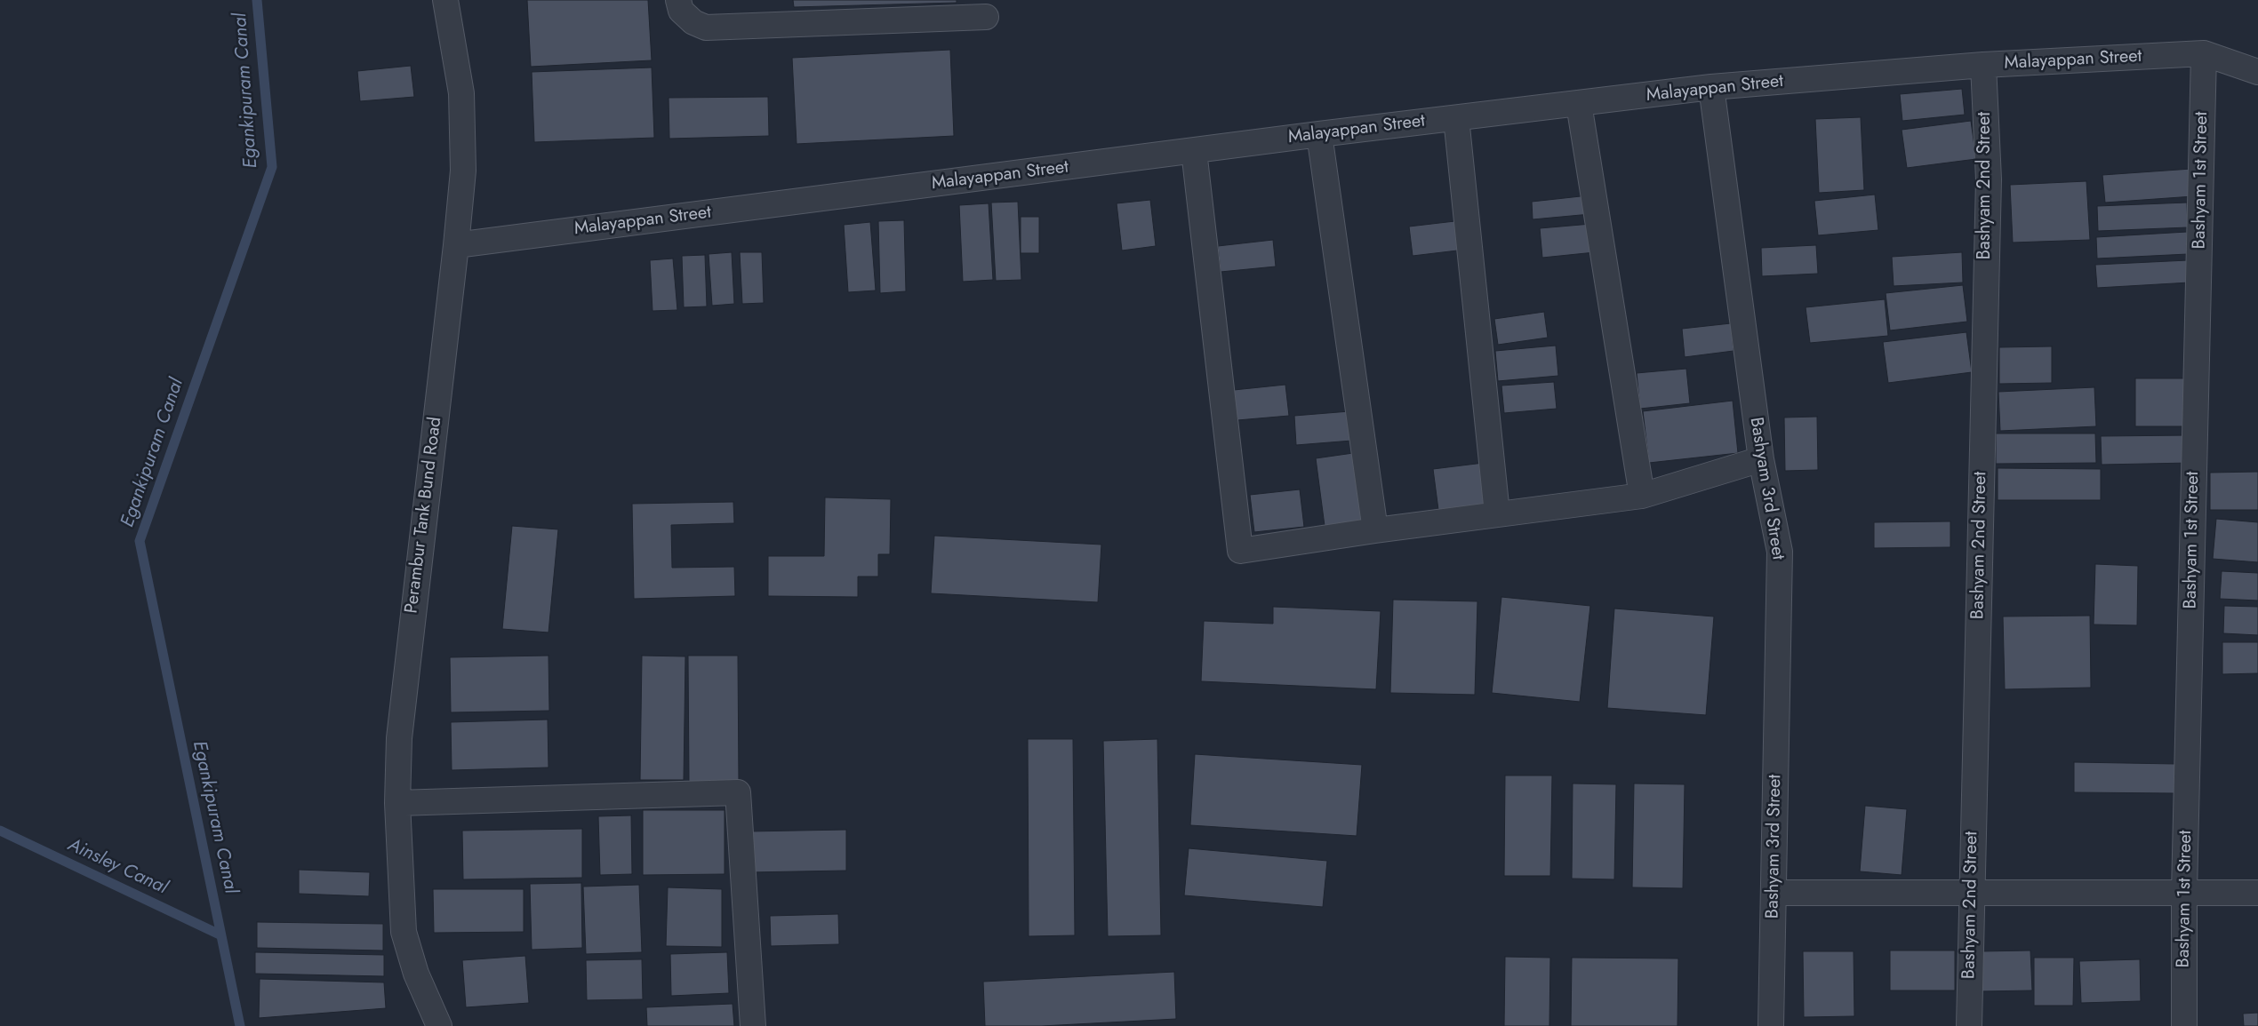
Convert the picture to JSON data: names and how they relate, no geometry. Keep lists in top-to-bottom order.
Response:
{
  "streets": {
    "street": [
      "Malayappan Street",
      "Bashyam 1st Street",
      "Bashyam 2nd Street",
      "Bashyam 3rd Street",
      "Perambur Tank Bund Road"
    ]
  },
  "crossings": [
    ["Malayappan Street", "Bashyam 1st Street"],
    ["Malayappan Street", "Bashyam 2nd Street"],
    ["Malayappan Street", "Bashyam 3rd Street"],
    ["Malayappan Street", "Perambur Tank Bund Road"]
  ],
  "water": ["Egankipuram Canal", "Ainsley Canal"]
}
